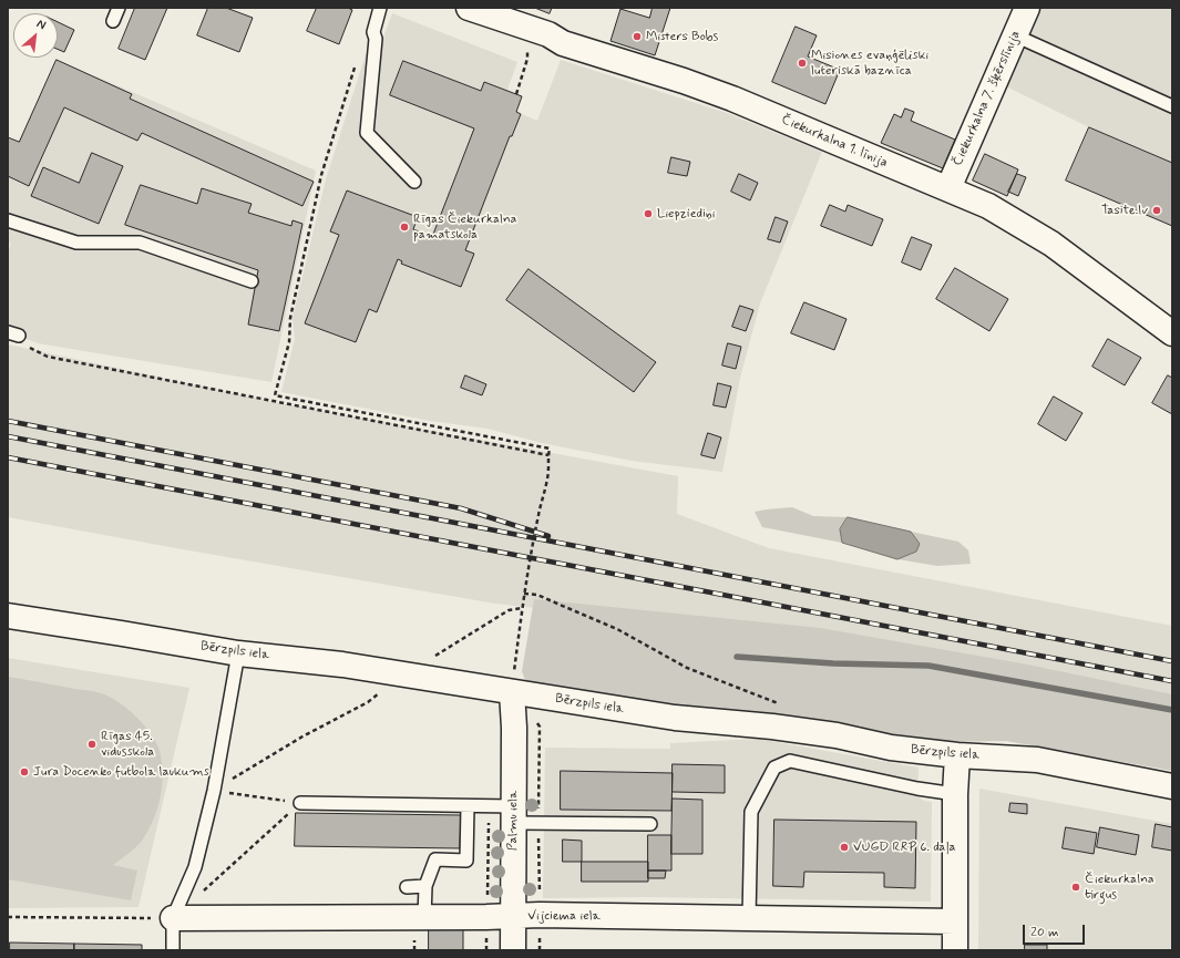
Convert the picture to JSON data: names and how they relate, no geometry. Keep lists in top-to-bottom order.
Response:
{
  "streets": {
    "street": [
      "Čiekurkalna 7. šķērslīnija",
      "Čiekurkalna 1. līnija",
      "Bērzpils iela",
      "Palmu iela",
      "Vijciema iela"
    ]
  },
  "crossings": [
    ["Čiekurkalna 7. šķērslīnija", "Čiekurkalna 1. līnija"],
    ["Bērzpils iela", "Palmu iela"],
    ["Palmu iela", "Vijciema iela"]
  ],
  "places": [
    "Misters Bobs",
    "Misiones evaņģēliski luteriskā baznīca",
    "Tasite.lv",
    "Liepziediņi",
    "Rīgas Čiekurkalna pamatskola",
    "Rīgas 45. vidusskola",
    "Jura Docenko futbola laukums",
    "VUGD RRP 6. daļa",
    "Čiekurkalna tirgus"
  ],
  "scale_bar": "20 m",
  "north": "top right"
}
